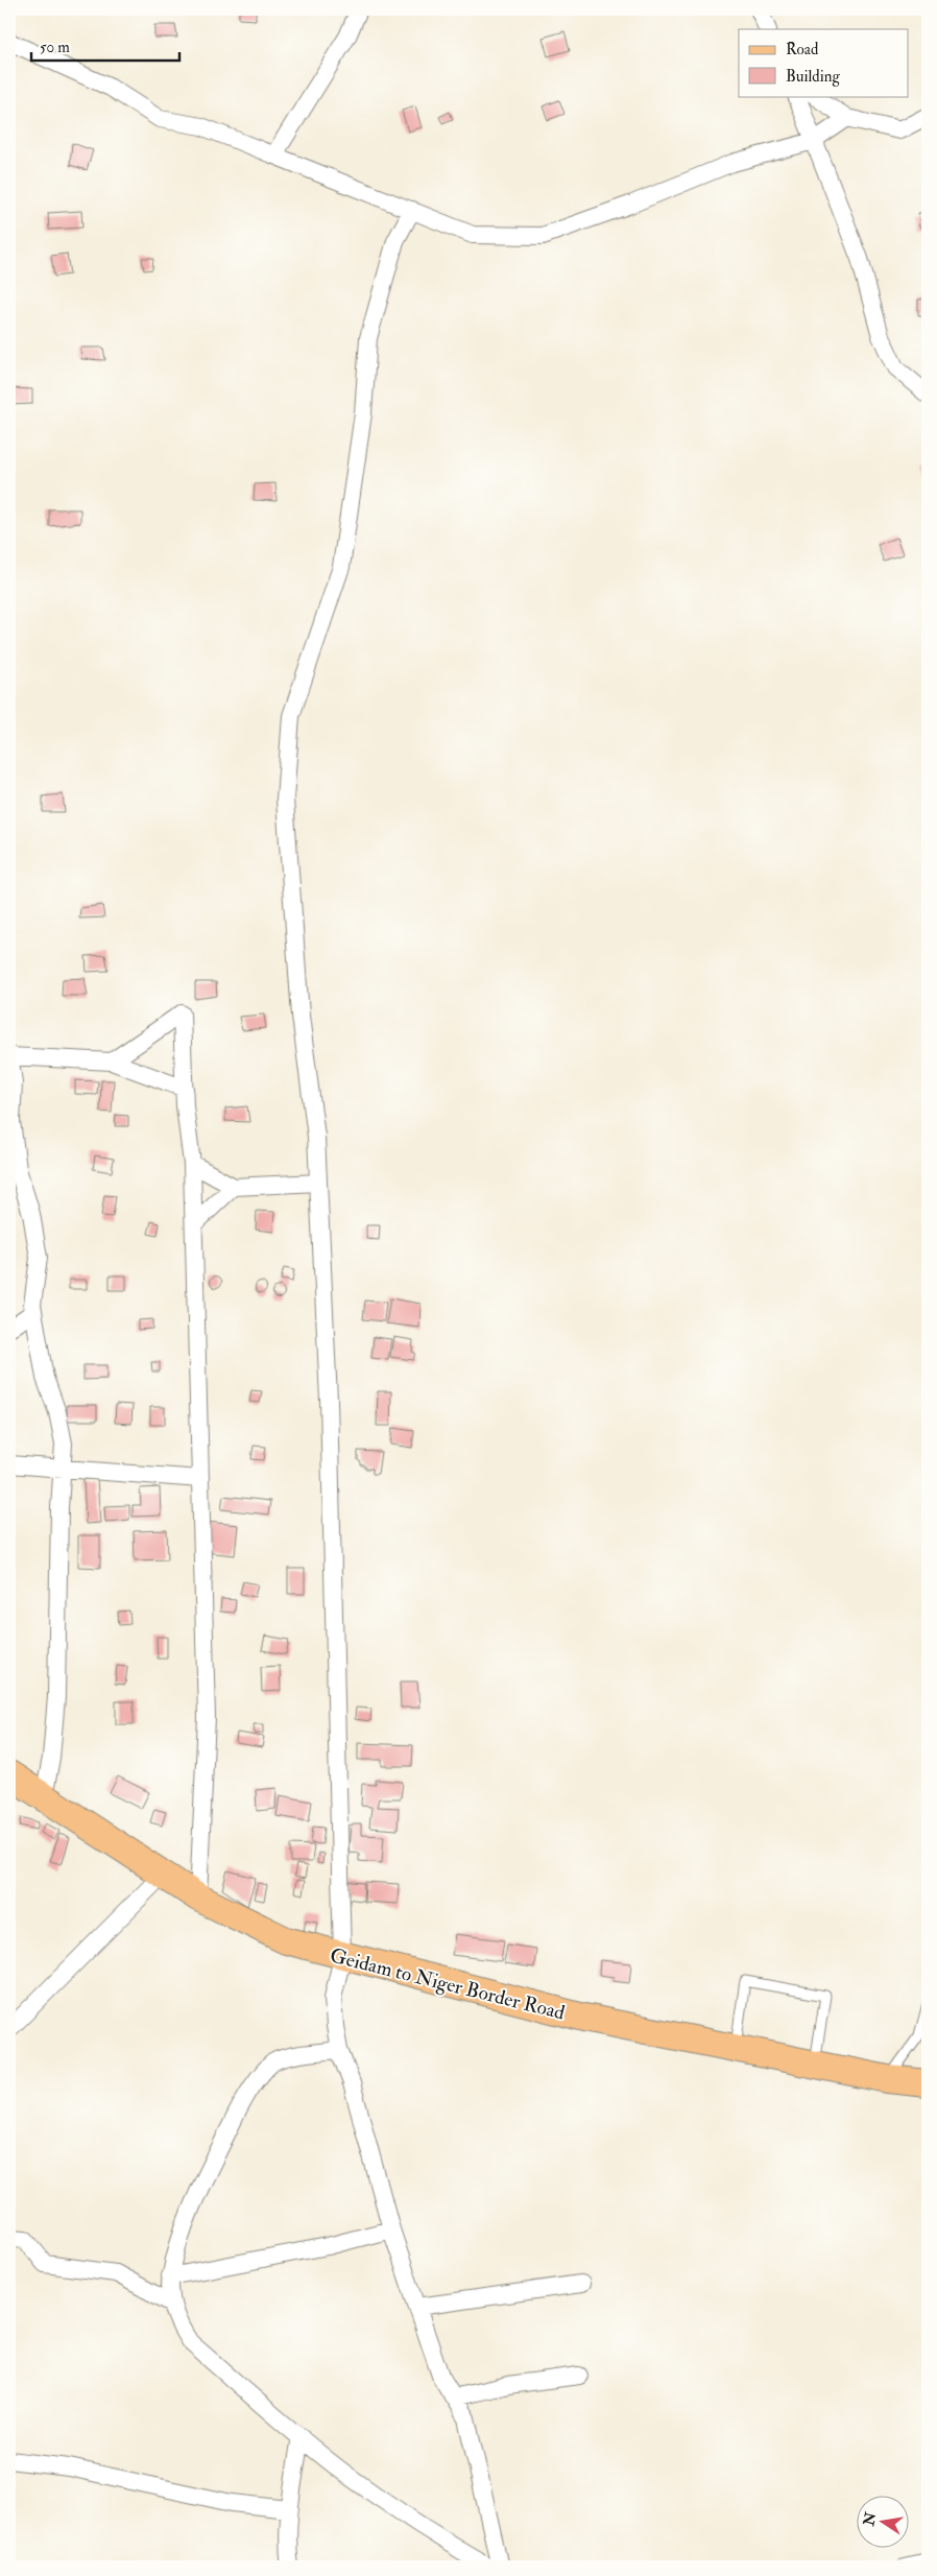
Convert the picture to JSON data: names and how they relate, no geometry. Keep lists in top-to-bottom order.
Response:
{
  "streets": {
    "main road": ["Geidam to Niger Border Road"]
  },
  "legend": ["Road", "Building"],
  "scale_bar": "50 m",
  "north": "left"
}
